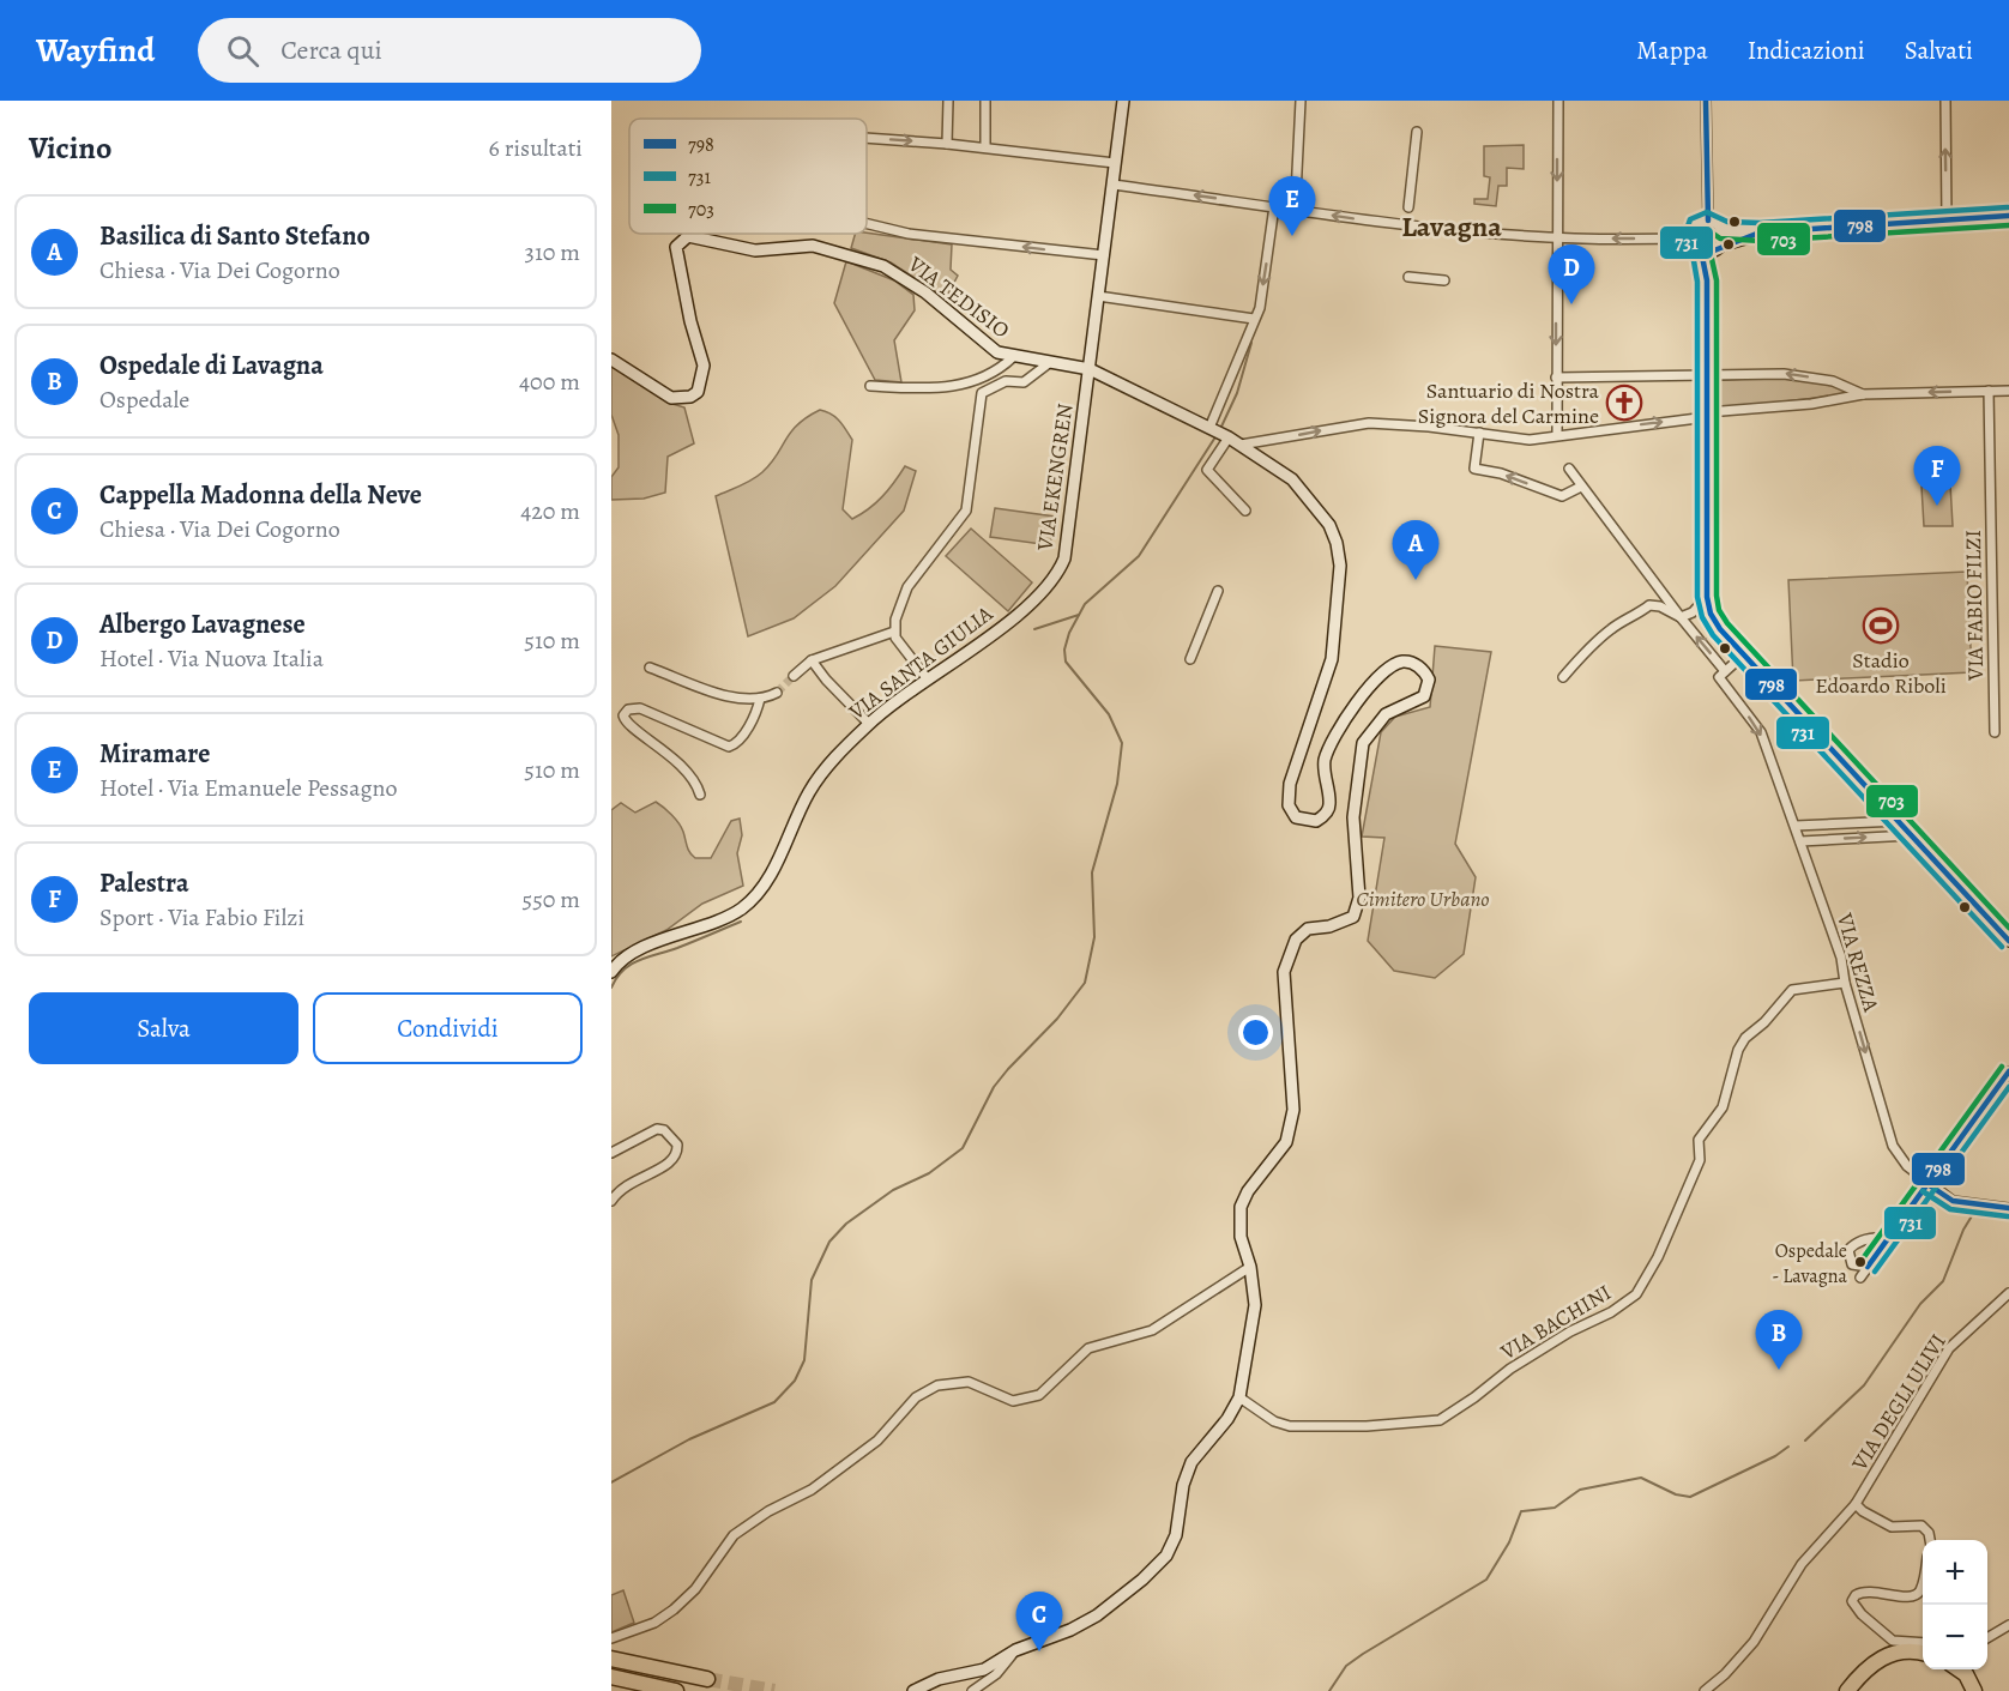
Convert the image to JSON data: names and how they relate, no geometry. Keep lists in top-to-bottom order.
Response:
{
  "streets": {
    "street": [
      "VIA TEDISIO",
      "VIA EKENGREN",
      "VIA FABIO FILZI",
      "VIA SANTA GIULIA",
      "VIA REZZA",
      "VIA BACHINI",
      "VIA DEGLI ULIVI"
    ]
  },
  "crossings": [
    ["VIA TEDISIO", "VIA EKENGREN"],
    ["VIA EKENGREN", "VIA SANTA GIULIA"],
    ["VIA REZZA", "VIA BACHINI"]
  ],
  "one_way": ["VIA REZZA"],
  "districts": ["Lavagna"],
  "parks": ["Cimitero Urbano"],
  "places": {
    "church": ["Santuario di Nostra Signora del Carmine"],
    "sports": ["Stadio Edoardo Riboli"],
    "other": ["Ospedale - Lavagna"]
  },
  "lines": ["transit line 798", "transit line 731", "transit line 703"],
  "legend": ["798", "731", "703"],
  "page": {
    "header": "Wayfind",
    "search": "Cerca qui",
    "nav": ["Mappa", "Indicazioni", "Salvati"],
    "heading": ["Vicino", "6 risultati"],
    "pins": [
      "E",
      "D",
      "F",
      "A",
      "B",
      "C"
    ],
    "list": [
      {
        "mark": "A",
        "name": "Basilica di Santo Stefano",
        "note": "Chiesa · Via Dei Cogorno",
        "value": "310 m"
      },
      {
        "mark": "B",
        "name": "Ospedale di Lavagna",
        "note": "Ospedale",
        "value": "400 m"
      },
      {
        "mark": "C",
        "name": "Cappella Madonna della Neve",
        "note": "Chiesa · Via Dei Cogorno",
        "value": "420 m"
      },
      {
        "mark": "D",
        "name": "Albergo Lavagnese",
        "note": "Hotel · Via Nuova Italia",
        "value": "510 m"
      },
      {
        "mark": "E",
        "name": "Miramare",
        "note": "Hotel · Via Emanuele Pessagno",
        "value": "510 m"
      },
      {
        "mark": "F",
        "name": "Palestra",
        "note": "Sport · Via Fabio Filzi",
        "value": "550 m"
      }
    ],
    "buttons": ["Salva", "Condividi"],
    "map_buttons": ["+", "−"]
  }
}
